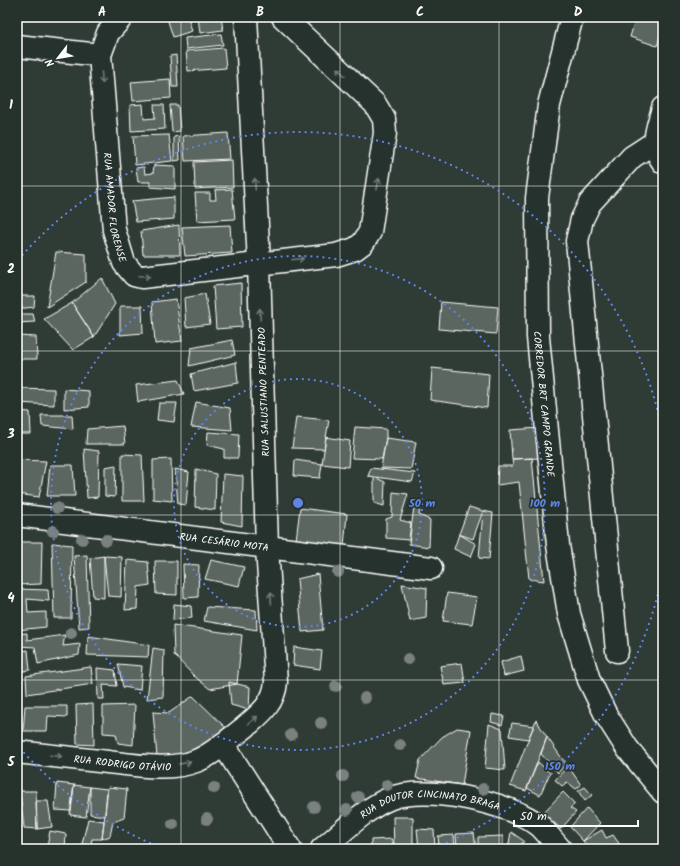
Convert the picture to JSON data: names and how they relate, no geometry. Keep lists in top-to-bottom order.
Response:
{
  "streets": {
    "street": [
      "RUA AMADOR FLORENSE",
      "RUA SALUSTIANO PENTEADO",
      "CORREDOR BRT CAMPO GRANDE",
      "RUA CESÁRIO MOTA",
      "RUA RODRIGO OTÁVIO",
      "RUA DOUTOR CINCINATO BRAGA"
    ]
  },
  "crossings": [
    ["RUA AMADOR FLORENSE", "RUA SALUSTIANO PENTEADO"],
    ["RUA SALUSTIANO PENTEADO", "RUA CESÁRIO MOTA"],
    ["RUA SALUSTIANO PENTEADO", "RUA RODRIGO OTÁVIO"]
  ],
  "one_way": ["RUA SALUSTIANO PENTEADO", "RUA RODRIGO OTÁVIO"],
  "scale_bar": "50 m",
  "north": "bottom left",
  "grid": {
    "columns": [
      "A",
      "B",
      "C",
      "D"
    ],
    "rows": [
      "1",
      "2",
      "3",
      "4",
      "5"
    ]
  },
  "rings": ["50 m", "100 m", "150 m"]
}
